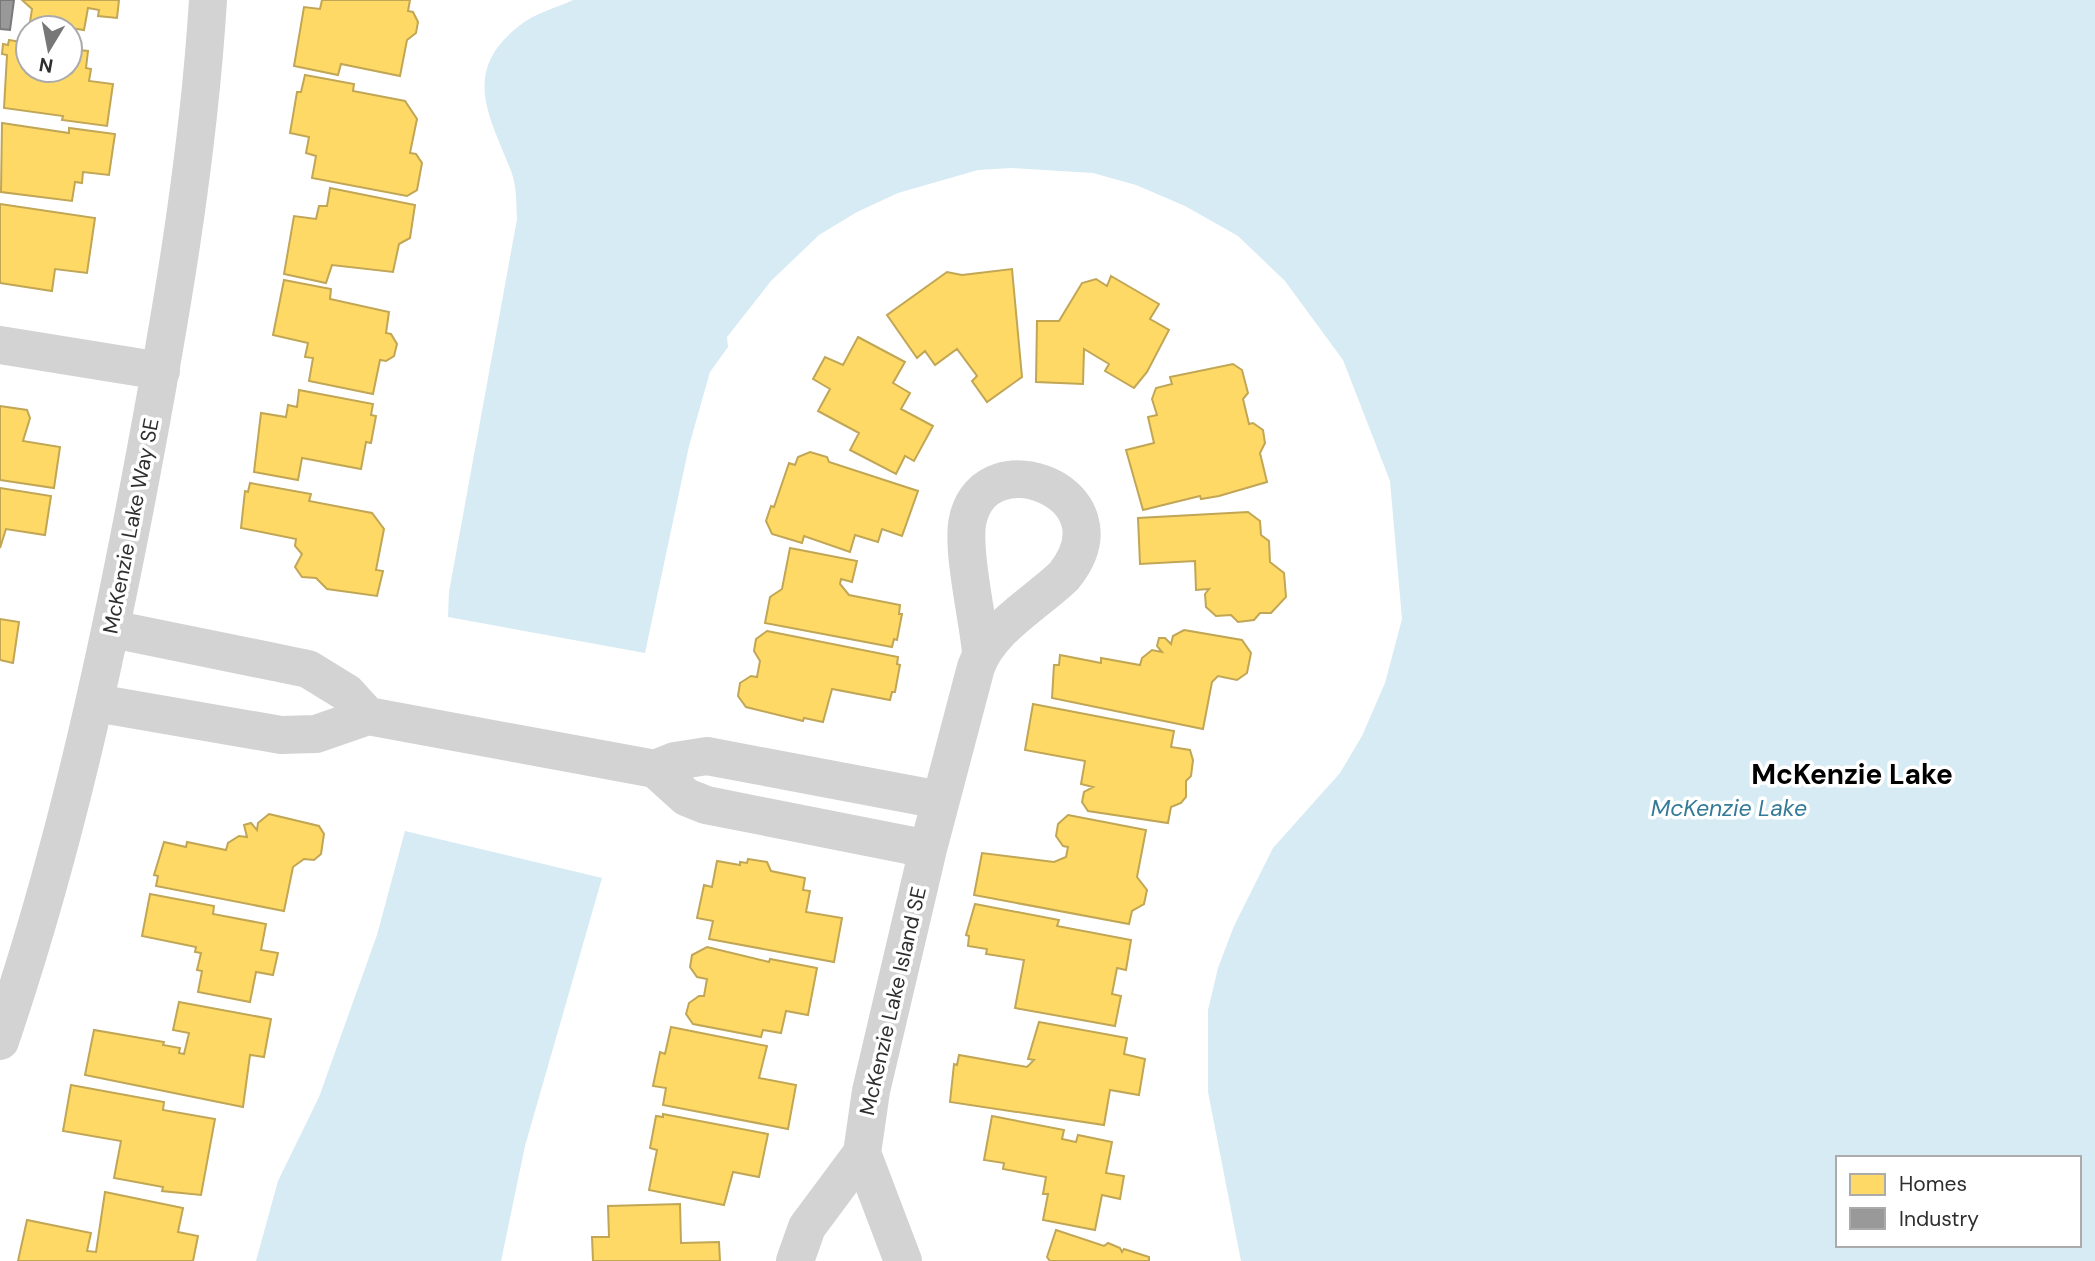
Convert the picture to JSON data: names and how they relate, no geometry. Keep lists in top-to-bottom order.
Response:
{
  "streets": {
    "street": ["McKenzie Lake Way SE", "McKenzie Lake Island SE"]
  },
  "districts": ["McKenzie Lake"],
  "water": ["McKenzie Lake"],
  "legend": ["Homes", "Industry"],
  "north": "bottom"
}
